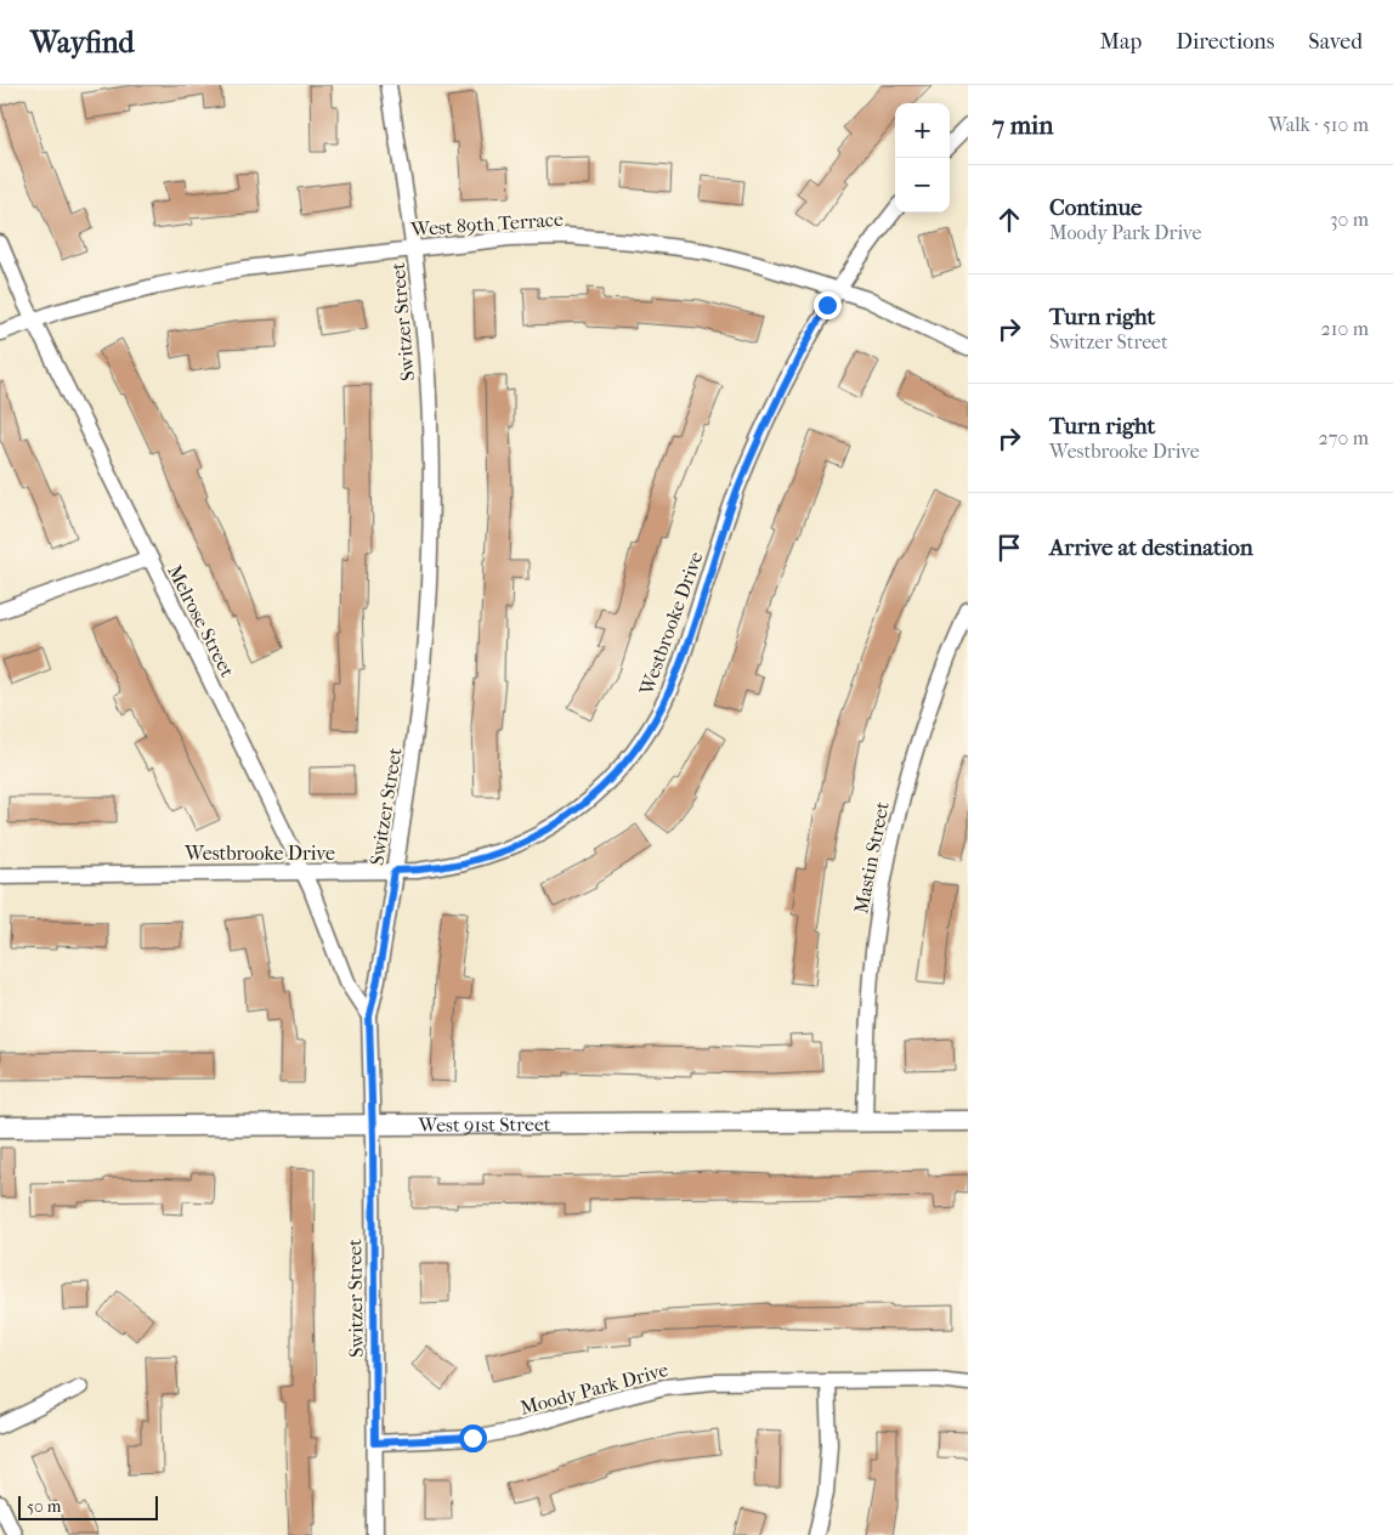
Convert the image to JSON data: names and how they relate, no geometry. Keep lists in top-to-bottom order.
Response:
{
  "streets": {
    "street": [
      "West 89th Terrace",
      "Switzer Street",
      "Melrose Street",
      "Westbrooke Drive",
      "Mastin Street",
      "West 91st Street",
      "Moody Park Drive"
    ]
  },
  "crossings": [
    ["West 89th Terrace", "Switzer Street"],
    ["West 89th Terrace", "Melrose Street"],
    ["West 89th Terrace", "Westbrooke Drive"],
    ["Switzer Street", "Melrose Street"],
    ["Switzer Street", "Westbrooke Drive"],
    ["Switzer Street", "West 91st Street"],
    ["Switzer Street", "Moody Park Drive"],
    ["Melrose Street", "Westbrooke Drive"],
    ["Mastin Street", "West 91st Street"]
  ],
  "scale_bar": "50 m",
  "page": {
    "header": "Wayfind",
    "nav": ["Map", "Directions", "Saved"],
    "heading": ["7 min", "Walk · 510 m"],
    "map_buttons": ["+", "−"],
    "list": [
      ["Continue", "Moody Park Drive", "30 m"],
      ["Turn right", "Switzer Street", "210 m"],
      ["Turn right", "Westbrooke Drive", "270 m"],
      "Arrive at destination"
    ],
    "scale": "50 m"
  }
}
